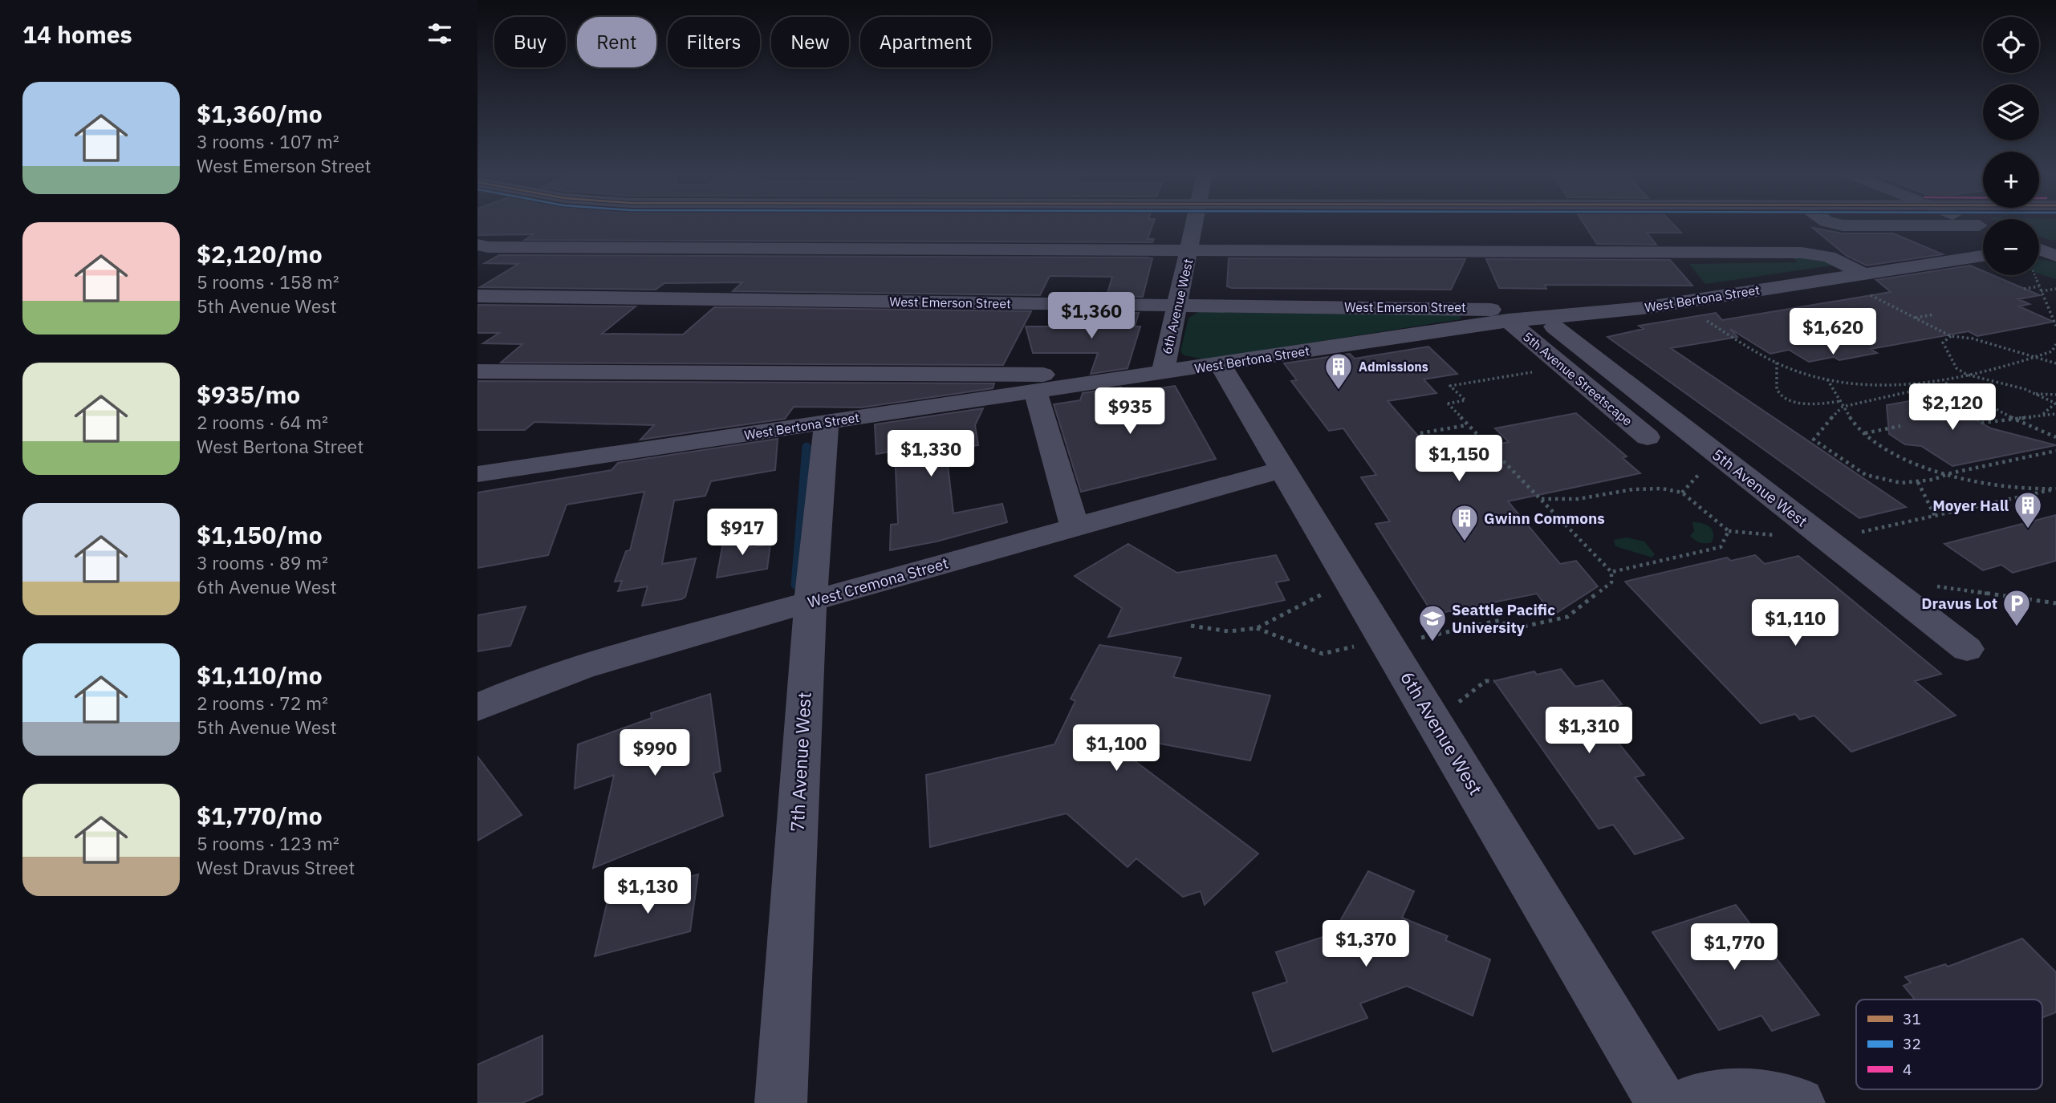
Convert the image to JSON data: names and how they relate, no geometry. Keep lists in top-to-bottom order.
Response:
{
  "streets": {
    "street": [
      "West Bertona Street",
      "West Emerson Street",
      "6th Avenue West",
      "5th Avenue Streetscape",
      "5th Avenue West",
      "West Cremona Street",
      "7th Avenue West"
    ]
  },
  "crossings": [
    ["West Bertona Street", "West Emerson Street"],
    ["West Bertona Street", "6th Avenue West"],
    ["West Bertona Street", "5th Avenue Streetscape"],
    ["West Bertona Street", "7th Avenue West"],
    ["West Emerson Street", "6th Avenue West"],
    ["West Emerson Street", "5th Avenue Streetscape"],
    ["6th Avenue West", "West Cremona Street"],
    ["West Cremona Street", "7th Avenue West"]
  ],
  "places": {
    "building": ["Admissions", "Moyer Hall", "Gwinn Commons"],
    "parking": ["Dravus Lot"],
    "school or university": ["Seattle Pacific University"]
  },
  "legend": ["31", "32", "4"],
  "page": {
    "heading": "14 homes",
    "map_buttons": ["+", "−"],
    "chip": [
      "Buy",
      "Rent",
      "Filters",
      "New",
      "Apartment"
    ],
    "list": [
      {
        "name": "$1,360/mo",
        "note": "3 rooms · 107 m² · West Emerson Street"
      },
      {
        "name": "$2,120/mo",
        "note": "5 rooms · 158 m² · 5th Avenue West"
      },
      {
        "name": "$935/mo",
        "note": "2 rooms · 64 m² · West Bertona Street"
      },
      {
        "name": "$1,150/mo",
        "note": "3 rooms · 89 m² · 6th Avenue West"
      },
      {
        "name": "$1,110/mo",
        "note": "2 rooms · 72 m² · 5th Avenue West"
      },
      {
        "name": "$1,770/mo",
        "note": "5 rooms · 123 m² · West Dravus Street"
      }
    ],
    "price": [
      "$1,360",
      "$1,620",
      "$2,120",
      "$935",
      "$1,330",
      "$1,150",
      "$917",
      "$1,110",
      "$1,310",
      "$1,100",
      "$990",
      "$1,130",
      "$1,370",
      "$1,770"
    ]
  }
}
